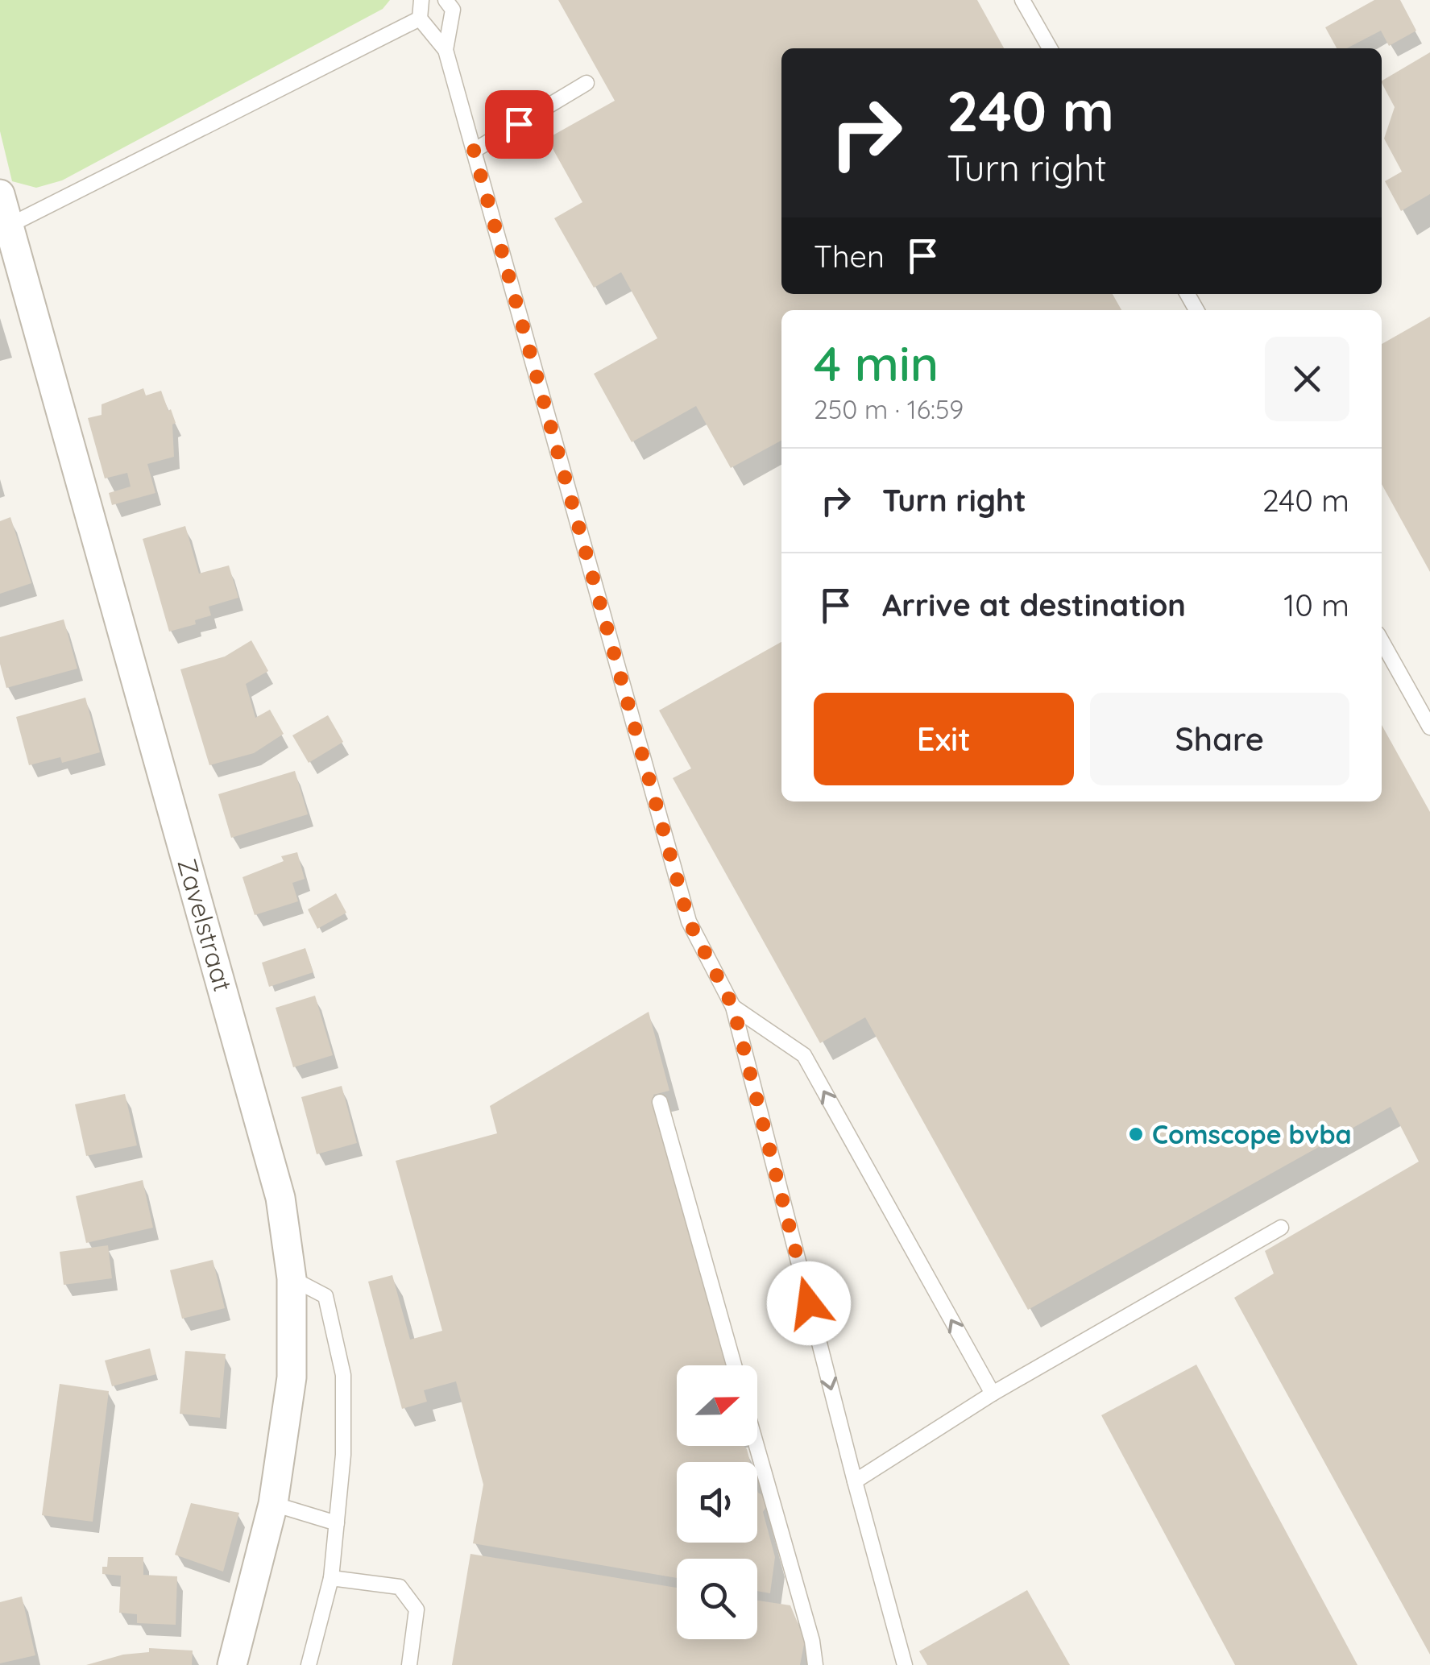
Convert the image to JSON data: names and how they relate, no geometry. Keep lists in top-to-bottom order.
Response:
{
  "streets": {
    "street": ["Zavelstraat"]
  },
  "places": ["Comscope bvba"],
  "north": "right",
  "page": {
    "turn": ["240 m", "Turn right"],
    "then": "Then",
    "heading": ["4 min", "250 m · 16:59"],
    "list": [
      {
        "name": "Turn right",
        "value": "240 m"
      },
      {
        "name": "Arrive at destination",
        "value": "10 m"
      }
    ],
    "buttons": ["Exit", "Share"]
  }
}
